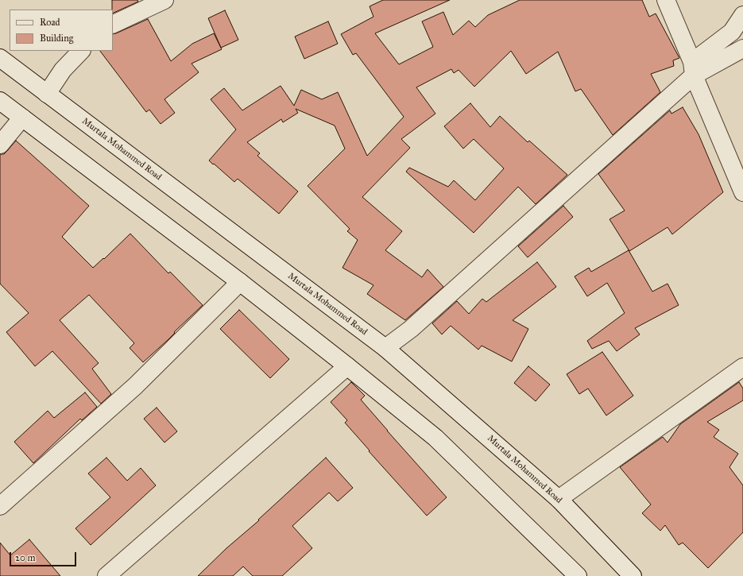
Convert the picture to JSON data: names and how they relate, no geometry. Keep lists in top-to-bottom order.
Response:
{
  "streets": {
    "street": ["Murtala Mohammed Road"]
  },
  "legend": ["Road", "Building"],
  "scale_bar": "20 m"
}
